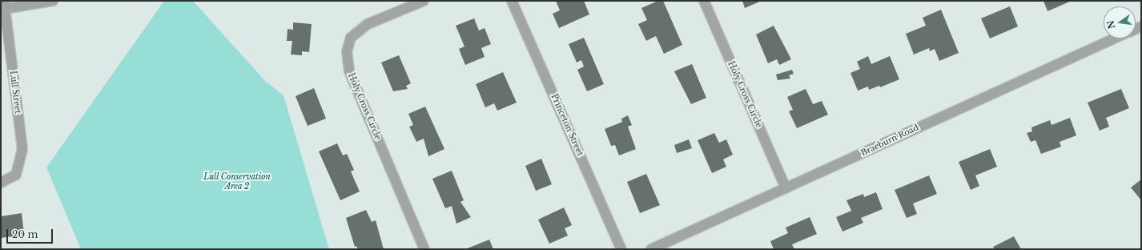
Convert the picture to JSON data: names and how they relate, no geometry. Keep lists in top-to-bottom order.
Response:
{
  "streets": {
    "street": [
      "Lull Street",
      "Holy Cross Circle",
      "Princeton Street",
      "Braeburn Road"
    ]
  },
  "crossings": [
    ["Holy Cross Circle", "Braeburn Road"]
  ],
  "parks": ["Lull Conservation Area 2"],
  "scale_bar": "20 m",
  "north": "left"
}
